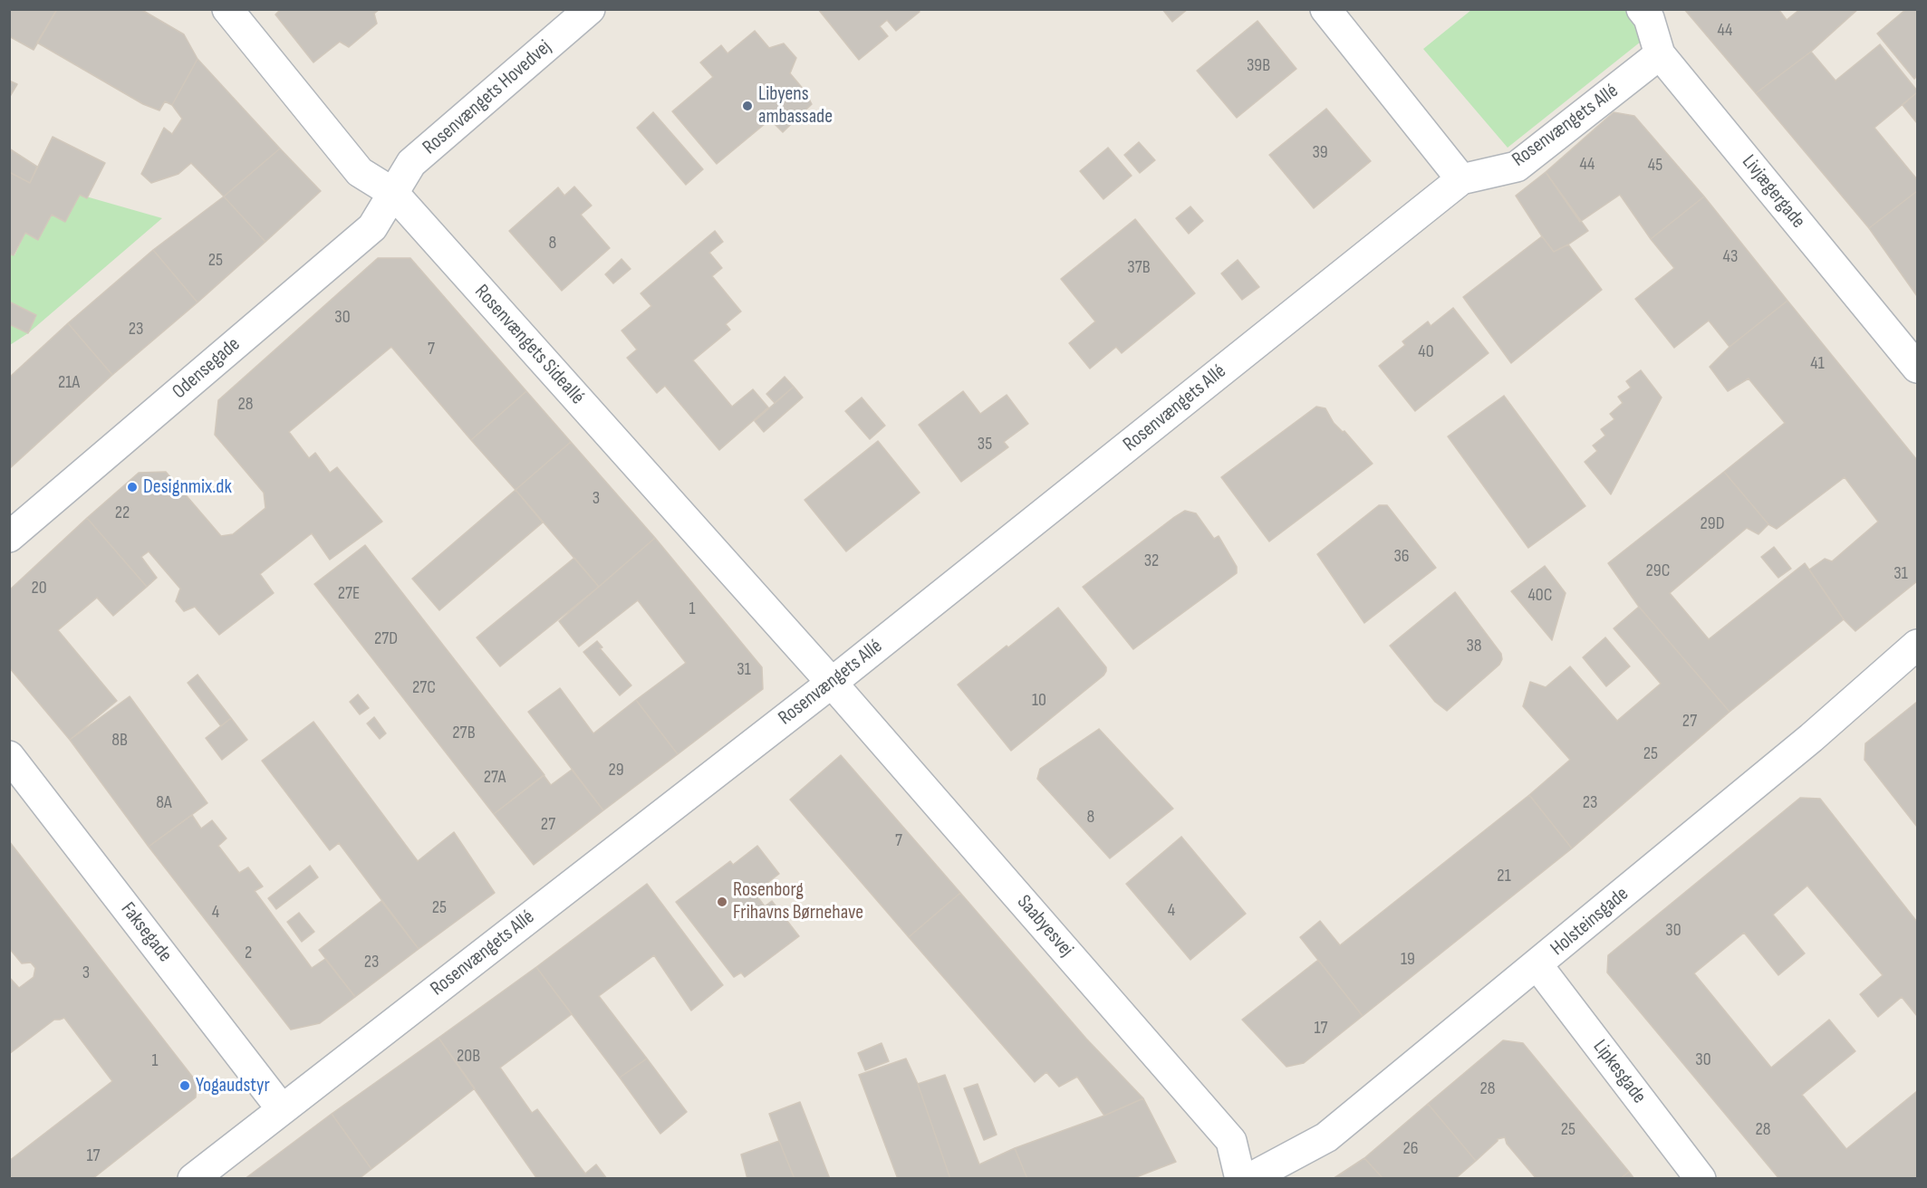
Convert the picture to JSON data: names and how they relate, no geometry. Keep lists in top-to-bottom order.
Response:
{
  "streets": {
    "street": [
      "Rosenvængets Hovedvej",
      "Rosenvængets Allé",
      "Livjægergade",
      "Rosenvængets Sideallé",
      "Odensegade",
      "Holsteinsgade",
      "Saabyesvej",
      "Faksegade",
      "Lipkesgade"
    ]
  },
  "crossings": [
    ["Rosenvængets Hovedvej", "Rosenvængets Sideallé"],
    ["Rosenvængets Hovedvej", "Odensegade"],
    ["Rosenvængets Allé", "Livjægergade"],
    ["Rosenvængets Allé", "Rosenvængets Sideallé"],
    ["Rosenvængets Allé", "Saabyesvej"],
    ["Rosenvængets Allé", "Faksegade"],
    ["Rosenvængets Sideallé", "Odensegade"],
    ["Rosenvængets Sideallé", "Saabyesvej"],
    ["Holsteinsgade", "Lipkesgade"]
  ],
  "places": [
    "Libyens ambassade",
    "Designmix.dk",
    "Rosenborg Frihavns Børnehave",
    "Yogaudstyr"
  ],
  "house_numbers": [
    "44",
    "39B",
    "39",
    "44",
    "45",
    "8",
    "43",
    "25",
    "37B",
    "30",
    "23",
    "7",
    "40",
    "41",
    "21A",
    "28",
    "35",
    "3",
    "22",
    "29D",
    "36",
    "32",
    "29C",
    "31",
    "20",
    "27E",
    "40C",
    "1",
    "27D",
    "38",
    "31",
    "27C",
    "10",
    "27",
    "27B",
    "8B",
    "25",
    "29",
    "27A",
    "8A",
    "23",
    "8",
    "27",
    "7",
    "21",
    "25",
    "4",
    "4",
    "30",
    "2",
    "19",
    "23",
    "3",
    "17",
    "20B",
    "30",
    "1",
    "28",
    "25",
    "28",
    "26",
    "17"
  ]
}
